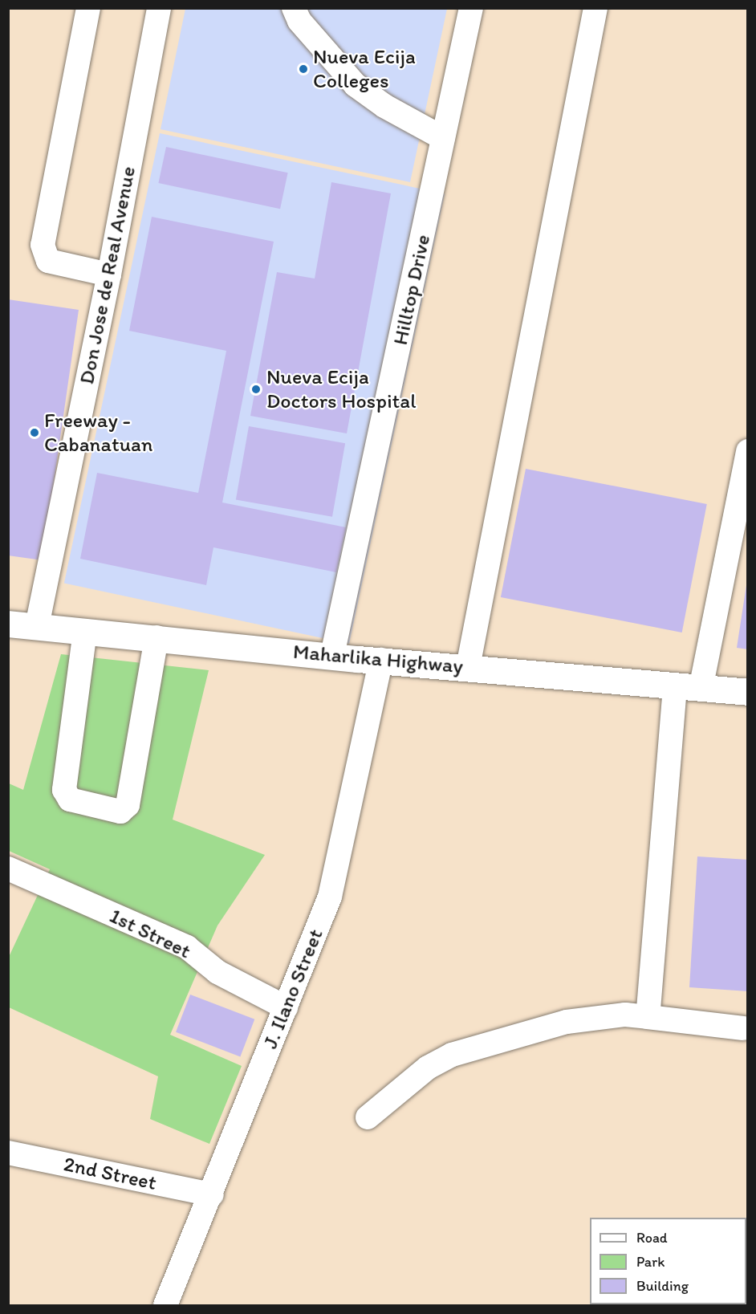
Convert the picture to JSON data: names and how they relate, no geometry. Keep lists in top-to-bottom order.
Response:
{
  "streets": {
    "main road": ["Maharlika Highway"],
    "street": [
      "Don Jose de Real Avenue",
      "Hilltop Drive",
      "1st Street",
      "J. Ilano Street",
      "2nd Street"
    ]
  },
  "crossings": [
    ["Don Jose de Real Avenue", "Maharlika Highway"],
    ["Hilltop Drive", "Maharlika Highway"],
    ["Maharlika Highway", "J. Ilano Street"],
    ["1st Street", "J. Ilano Street"],
    ["J. Ilano Street", "2nd Street"]
  ],
  "places": ["Nueva Ecija Colleges", "Nueva Ecija Doctors Hospital", "Freeway - Cabanatuan"],
  "legend": ["Road", "Park", "Building"]
}
